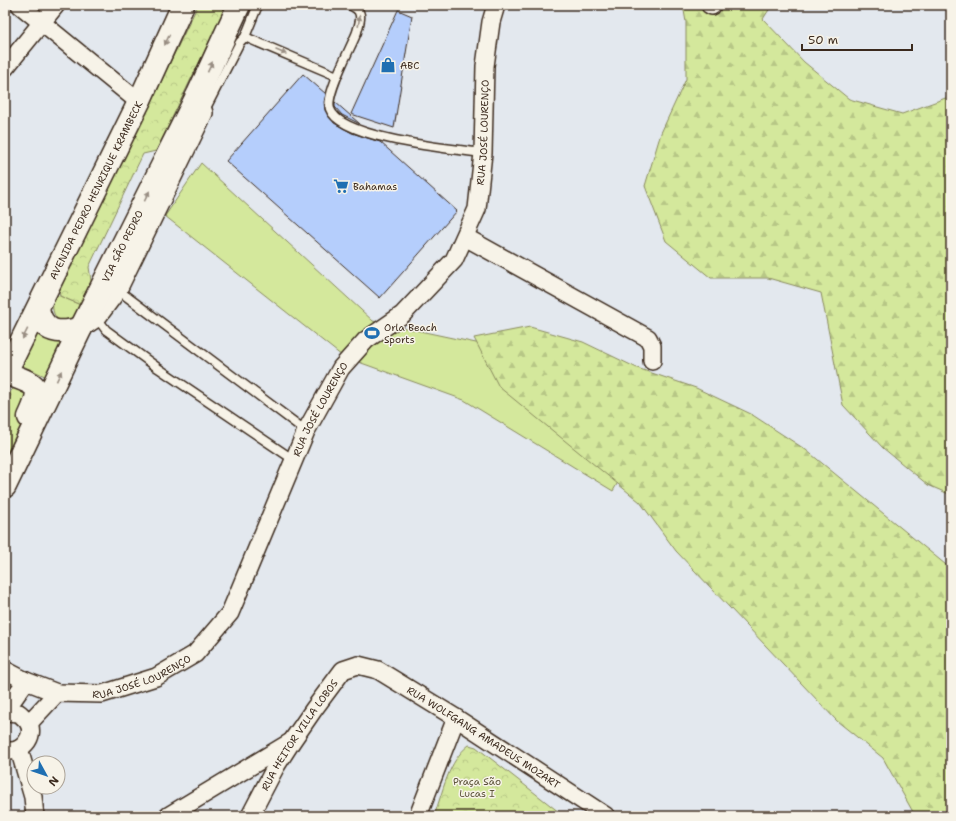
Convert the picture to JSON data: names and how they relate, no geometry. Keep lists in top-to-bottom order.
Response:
{
  "streets": {
    "main road": ["AVENIDA PEDRO HENRIQUE KRAMBECK", "VIA SÃO PEDRO"],
    "street": ["RUA JOSÉ LOURENÇO", "RUA HEITOR VILLA LOBOS", "RUA WOLFGANG AMADEUS MOZART"]
  },
  "crossings": [
    ["RUA HEITOR VILLA LOBOS", "RUA WOLFGANG AMADEUS MOZART"]
  ],
  "one_way": ["AVENIDA PEDRO HENRIQUE KRAMBECK", "VIA SÃO PEDRO"],
  "parks": ["Praça São Lucas I"],
  "places": {
    "shop": ["ABC"],
    "supermarket": ["Bahamas"],
    "sports": ["Orla Beach Sports"]
  },
  "scale_bar": "50 m",
  "north": "bottom right"
}
